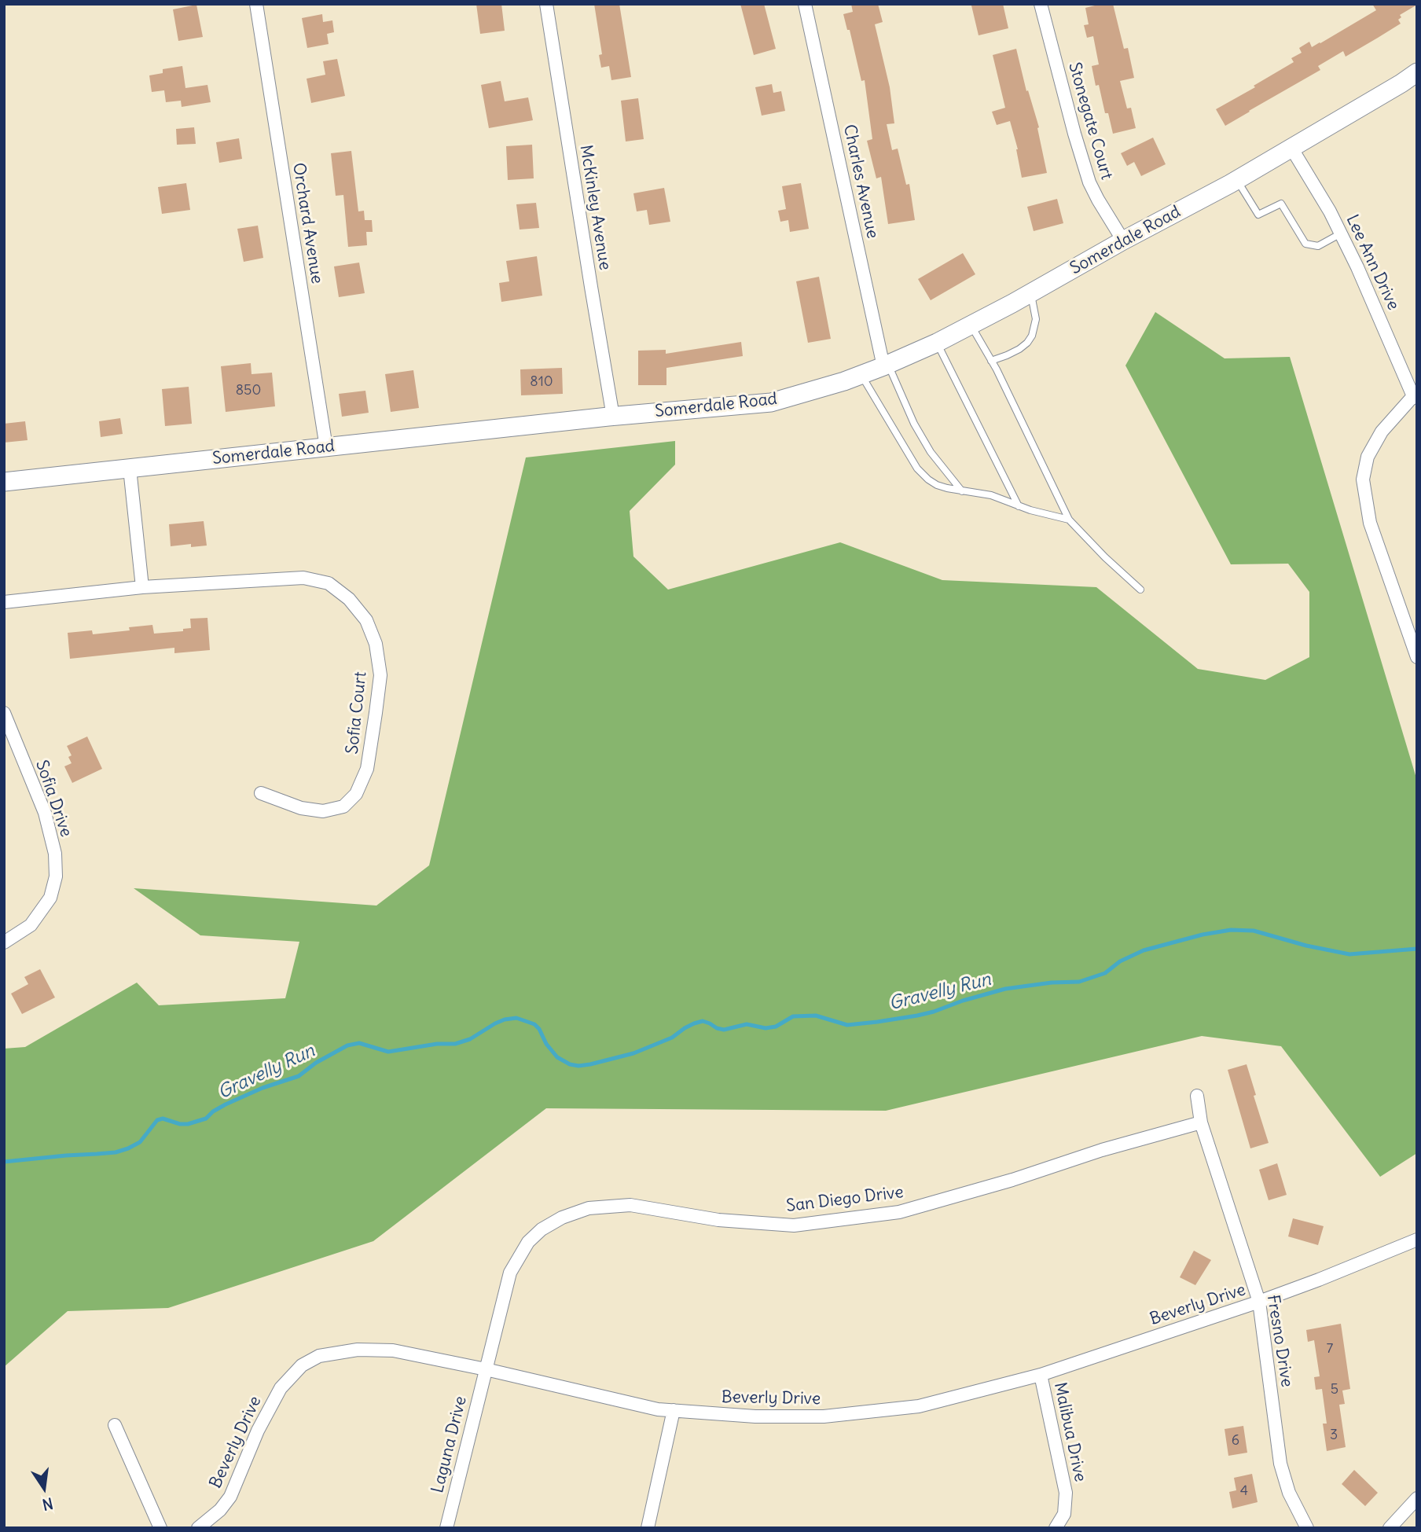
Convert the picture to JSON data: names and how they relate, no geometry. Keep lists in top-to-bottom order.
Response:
{
  "streets": {
    "main road": ["Somerdale Road"],
    "street": [
      "Stonegate Court",
      "Charles Avenue",
      "McKinley Avenue",
      "Orchard Avenue",
      "Lee Ann Drive",
      "Sofia Court",
      "Sofia Drive",
      "San Diego Drive",
      "Beverly Drive",
      "Fresno Drive",
      "Malibua Drive",
      "Laguna Drive"
    ]
  },
  "crossings": [
    ["Stonegate Court", "Somerdale Road"],
    ["Charles Avenue", "Somerdale Road"],
    ["McKinley Avenue", "Somerdale Road"],
    ["Orchard Avenue", "Somerdale Road"],
    ["Somerdale Road", "Lee Ann Drive"],
    ["San Diego Drive", "Beverly Drive"],
    ["San Diego Drive", "Fresno Drive"],
    ["San Diego Drive", "Laguna Drive"],
    ["Beverly Drive", "Fresno Drive"],
    ["Beverly Drive", "Malibua Drive"],
    ["Beverly Drive", "Laguna Drive"]
  ],
  "water": ["Gravelly Run"],
  "house_numbers": [
    "810",
    "850",
    "7",
    "5",
    "3",
    "6",
    "4"
  ],
  "north": "bottom"
}
